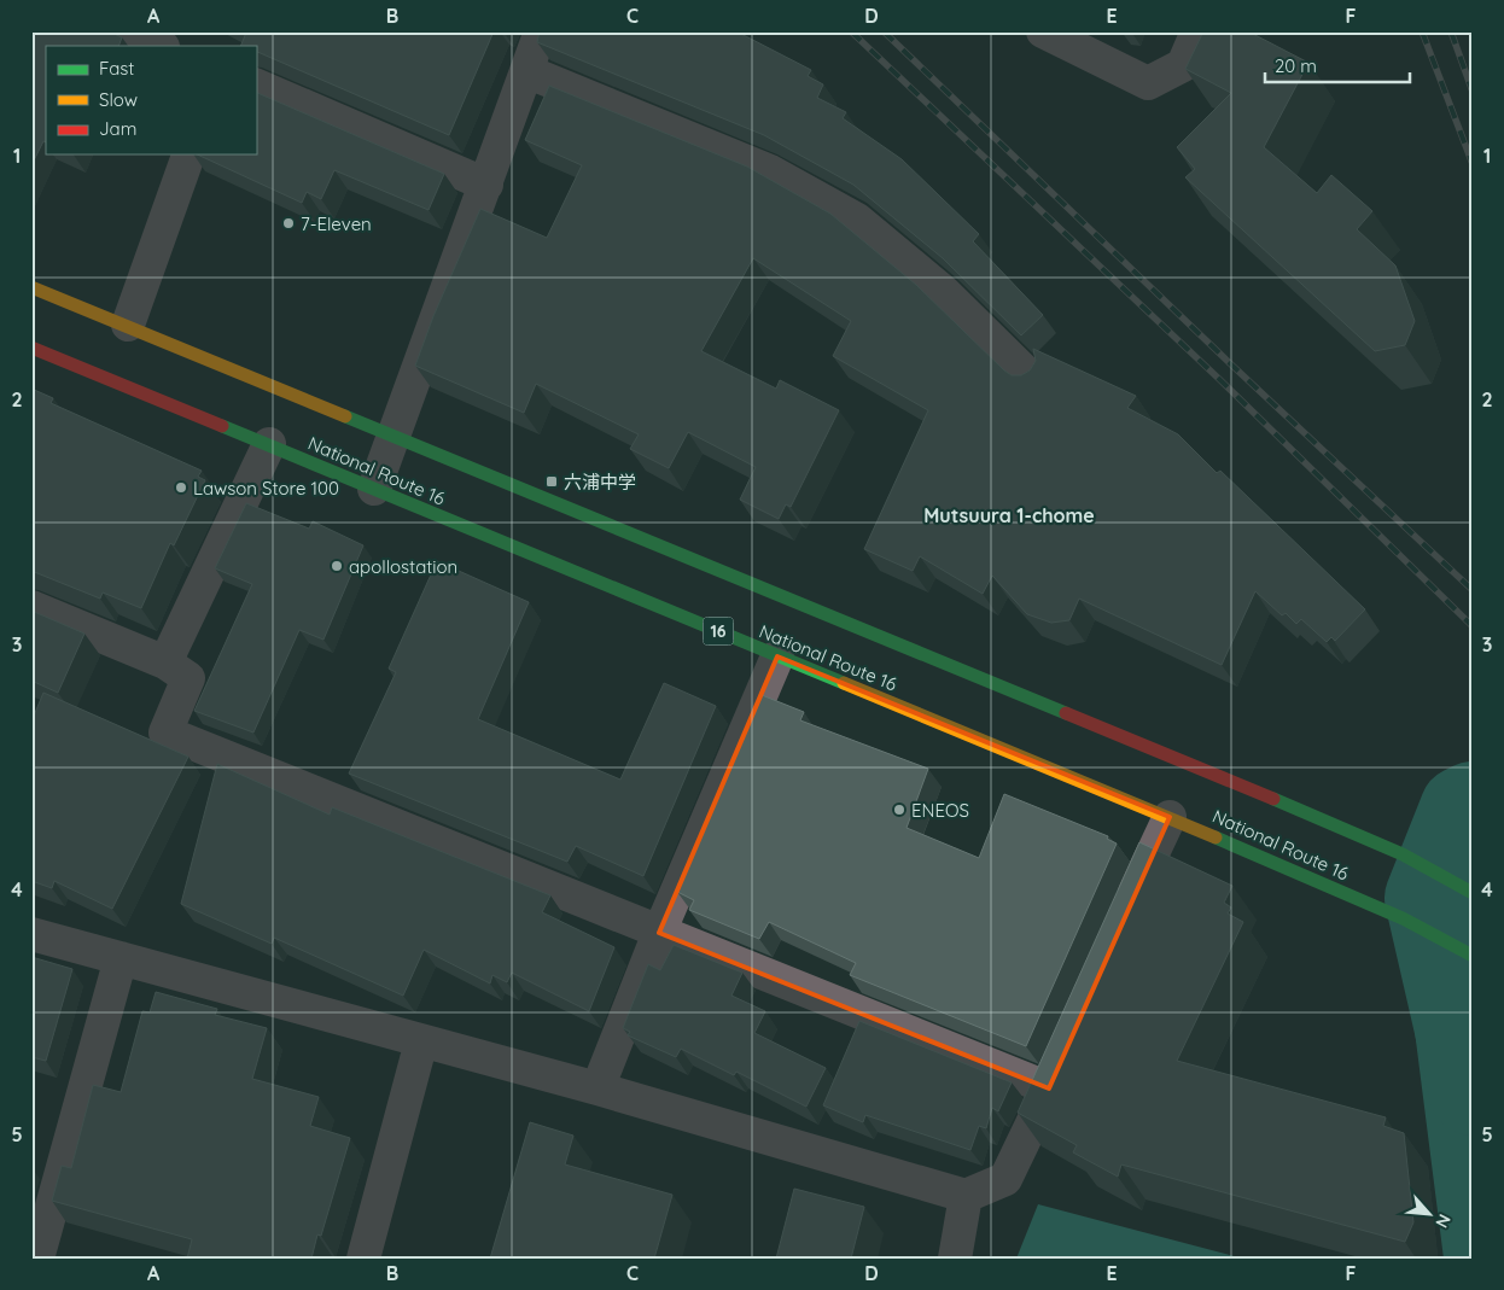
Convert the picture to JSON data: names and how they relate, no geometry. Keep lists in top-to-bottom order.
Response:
{
  "streets": {
    "highway": ["National Route 16", "16"]
  },
  "districts": ["Mutsuura 1-chome"],
  "places": {
    "other": [
      "7-Eleven",
      "Lawson Store 100",
      "apollostation",
      "ENEOS"
    ],
    "transit": ["六浦中学"]
  },
  "legend": ["Fast", "Slow", "Jam"],
  "scale_bar": "20 m",
  "north": "bottom right",
  "grid": {
    "columns": [
      "A",
      "B",
      "C",
      "D",
      "E",
      "F"
    ],
    "rows": [
      "1",
      "2",
      "3",
      "4",
      "5"
    ]
  }
}
